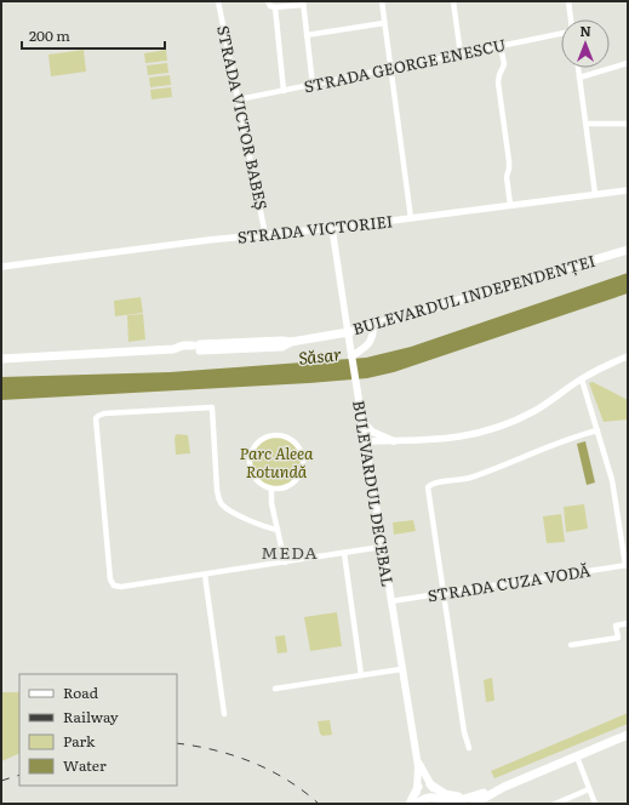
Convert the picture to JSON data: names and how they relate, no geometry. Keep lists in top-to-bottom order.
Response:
{
  "streets": {
    "main road": ["BULEVARDUL INDEPENDENȚEI", "BULEVARDUL DECEBAL"],
    "street": [
      "STRADA GEORGE ENESCU",
      "STRADA VICTOR BABEȘ",
      "STRADA VICTORIEI",
      "STRADA CUZA VODĂ"
    ]
  },
  "crossings": [
    ["STRADA GEORGE ENESCU", "STRADA VICTOR BABEȘ"],
    ["STRADA VICTOR BABEȘ", "STRADA VICTORIEI"],
    ["STRADA VICTORIEI", "BULEVARDUL DECEBAL"],
    ["BULEVARDUL INDEPENDENȚEI", "BULEVARDUL DECEBAL"],
    ["BULEVARDUL DECEBAL", "STRADA CUZA VODĂ"]
  ],
  "districts": ["MEDA"],
  "water": ["Săsar"],
  "parks": ["Parc Aleea Rotundă"],
  "legend": [
    "Road",
    "Railway",
    "Park",
    "Water"
  ],
  "scale_bar": "200 m",
  "north": "top"
}
